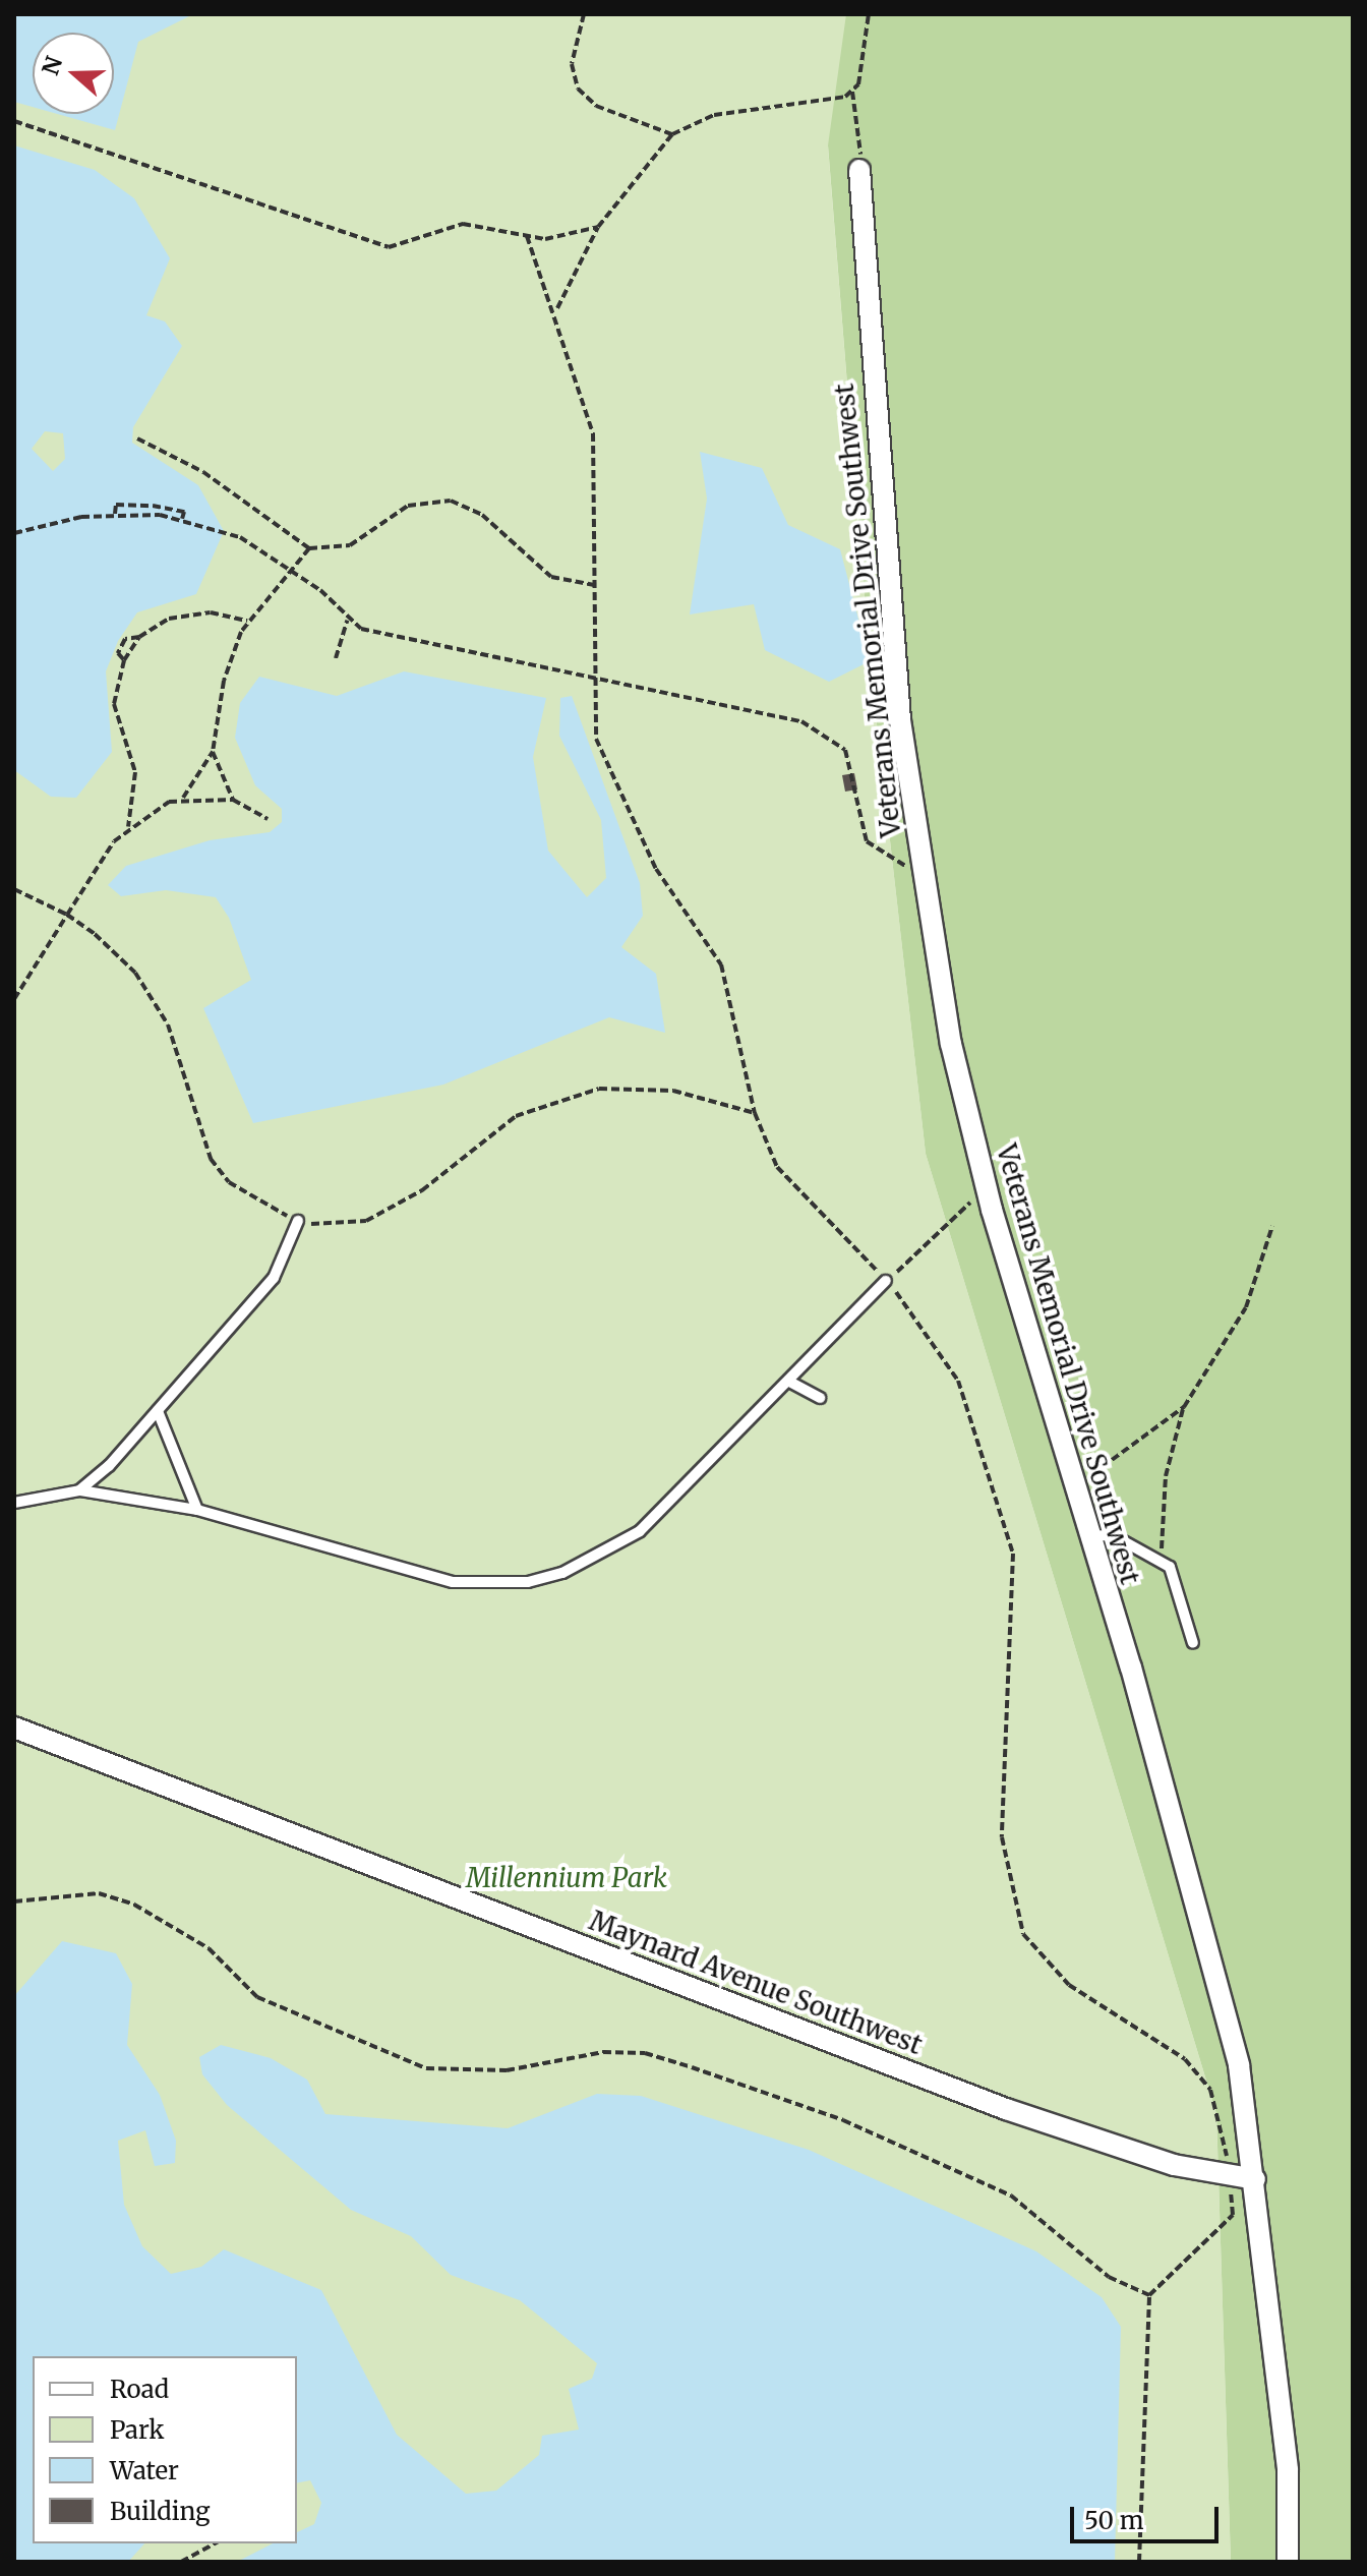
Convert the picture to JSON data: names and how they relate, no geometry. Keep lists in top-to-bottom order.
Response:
{
  "streets": {
    "street": ["Veterans Memorial Drive Southwest", "Maynard Avenue Southwest"]
  },
  "crossings": [
    ["Veterans Memorial Drive Southwest", "Maynard Avenue Southwest"]
  ],
  "parks": ["Millennium Park"],
  "legend": [
    "Road",
    "Park",
    "Water",
    "Building"
  ],
  "scale_bar": "50 m",
  "north": "left"
}
